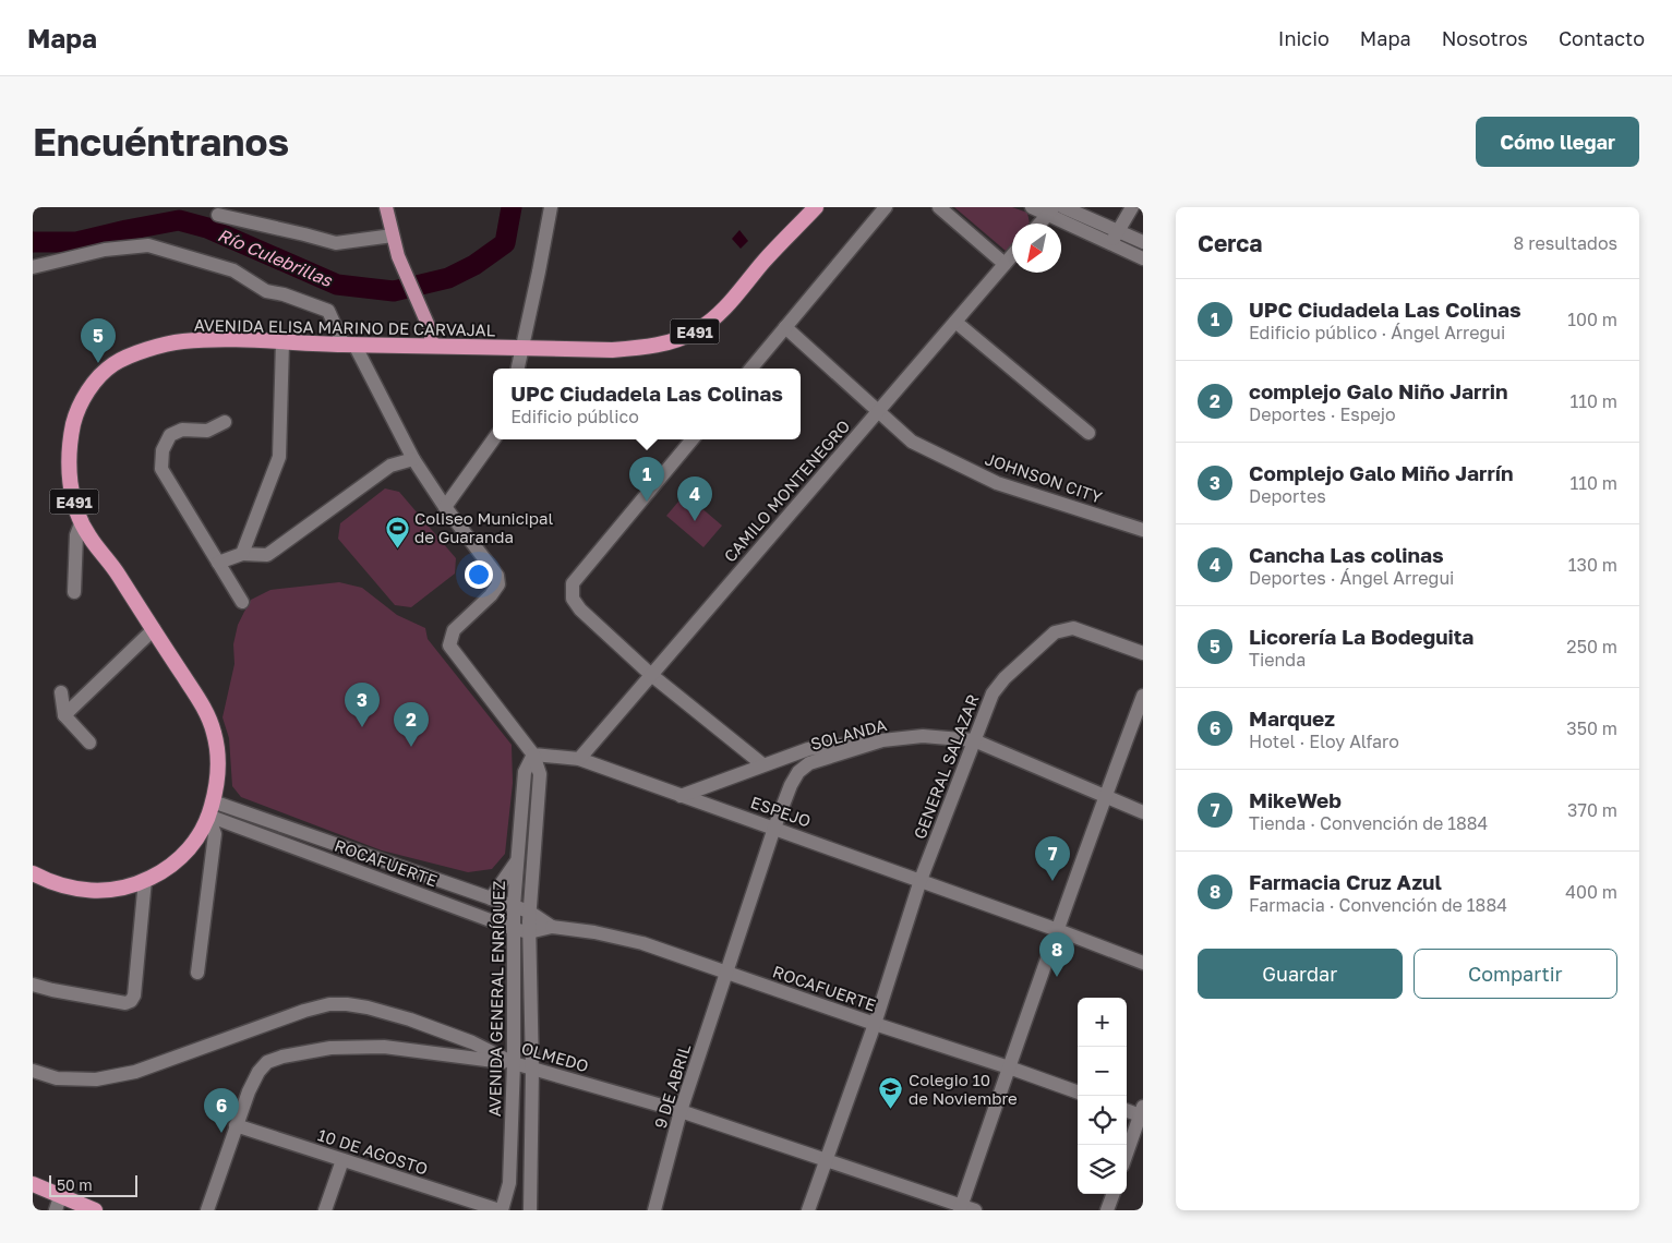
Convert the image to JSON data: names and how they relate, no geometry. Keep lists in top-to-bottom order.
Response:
{
  "streets": {
    "highway": ["AVENIDA ELISA MARINO DE CARVAJAL", "E491"],
    "street": [
      "JOHNSON CITY",
      "CAMILO MONTENEGRO",
      "SOLANDA",
      "GENERAL SALAZAR",
      "ESPEJO",
      "ROCAFUERTE",
      "AVENIDA GENERAL ENRÍQUEZ",
      "OLMEDO",
      "9 DE ABRIL",
      "10 DE AGOSTO"
    ]
  },
  "crossings": [
    ["AVENIDA ELISA MARINO DE CARVAJAL", "ROCAFUERTE"],
    ["JOHNSON CITY", "CAMILO MONTENEGRO"],
    ["CAMILO MONTENEGRO", "ESPEJO"],
    ["SOLANDA", "GENERAL SALAZAR"],
    ["SOLANDA", "ESPEJO"],
    ["SOLANDA", "ROCAFUERTE"],
    ["SOLANDA", "9 DE ABRIL"],
    ["GENERAL SALAZAR", "ESPEJO"],
    ["GENERAL SALAZAR", "ROCAFUERTE"],
    ["GENERAL SALAZAR", "OLMEDO"],
    ["ESPEJO", "AVENIDA GENERAL ENRÍQUEZ"],
    ["ROCAFUERTE", "AVENIDA GENERAL ENRÍQUEZ"],
    ["ROCAFUERTE", "9 DE ABRIL"],
    ["AVENIDA GENERAL ENRÍQUEZ", "OLMEDO"],
    ["AVENIDA GENERAL ENRÍQUEZ", "10 DE AGOSTO"],
    ["OLMEDO", "9 DE ABRIL"]
  ],
  "water": ["Río Culebrillas"],
  "places": {
    "sports": ["Coliseo Municipal de Guaranda"],
    "school or university": ["Colegio 10 de Noviembre"]
  },
  "scale_bar": "50 m",
  "north": "bottom left",
  "page": {
    "header": "Mapa",
    "nav": [
      "Inicio",
      "Mapa",
      "Nosotros",
      "Contacto"
    ],
    "buttons": [
      "Cómo llegar",
      ["Guardar", "Compartir"]
    ],
    "title": "Encuéntranos",
    "heading": ["Cerca", "8 resultados"],
    "list": [
      {
        "mark": "1",
        "name": "UPC Ciudadela Las Colinas",
        "note": "Edificio público · Ángel Arregui",
        "value": "100 m"
      },
      {
        "mark": "2",
        "name": "complejo Galo Niño Jarrin",
        "note": "Deportes · Espejo",
        "value": "110 m"
      },
      {
        "mark": "3",
        "name": "Complejo Galo Miño Jarrín",
        "note": "Deportes",
        "value": "110 m"
      },
      {
        "mark": "4",
        "name": "Cancha Las colinas",
        "note": "Deportes · Ángel Arregui",
        "value": "130 m"
      },
      {
        "mark": "5",
        "name": "Licorería La Bodeguita",
        "note": "Tienda",
        "value": "250 m"
      },
      {
        "mark": "6",
        "name": "Marquez",
        "note": "Hotel · Eloy Alfaro",
        "value": "350 m"
      },
      {
        "mark": "7",
        "name": "MikeWeb",
        "note": "Tienda · Convención de 1884",
        "value": "370 m"
      },
      {
        "mark": "8",
        "name": "Farmacia Cruz Azul",
        "note": "Farmacia · Convención de 1884",
        "value": "400 m"
      }
    ],
    "pins": [
      "5",
      "1",
      "4",
      "3",
      "2",
      "7",
      "8",
      "6"
    ],
    "popup": ["UPC Ciudadela Las Colinas", "Edificio público"],
    "map_buttons": ["+", "−"],
    "scale": "50 m"
  }
}
